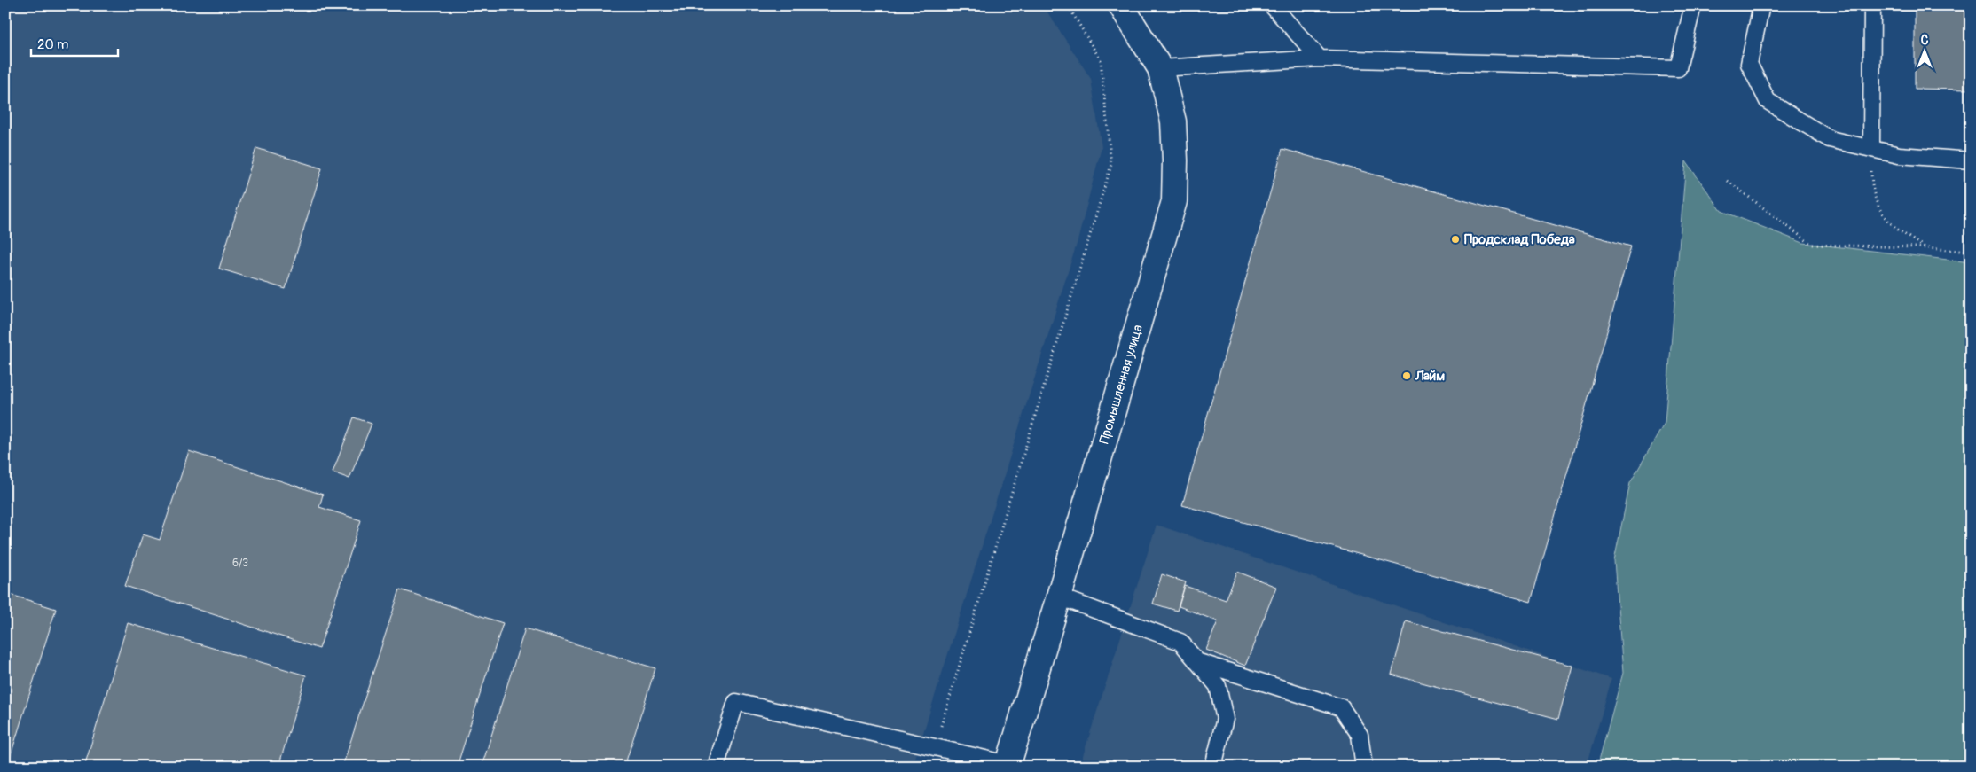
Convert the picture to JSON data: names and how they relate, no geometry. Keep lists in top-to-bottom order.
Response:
{
  "streets": {
    "main road": ["Промышленная улица"]
  },
  "places": ["Продсклад Победа", "Лайм"],
  "house_numbers": ["6/3"],
  "scale_bar": "20 m",
  "north": "top"
}
